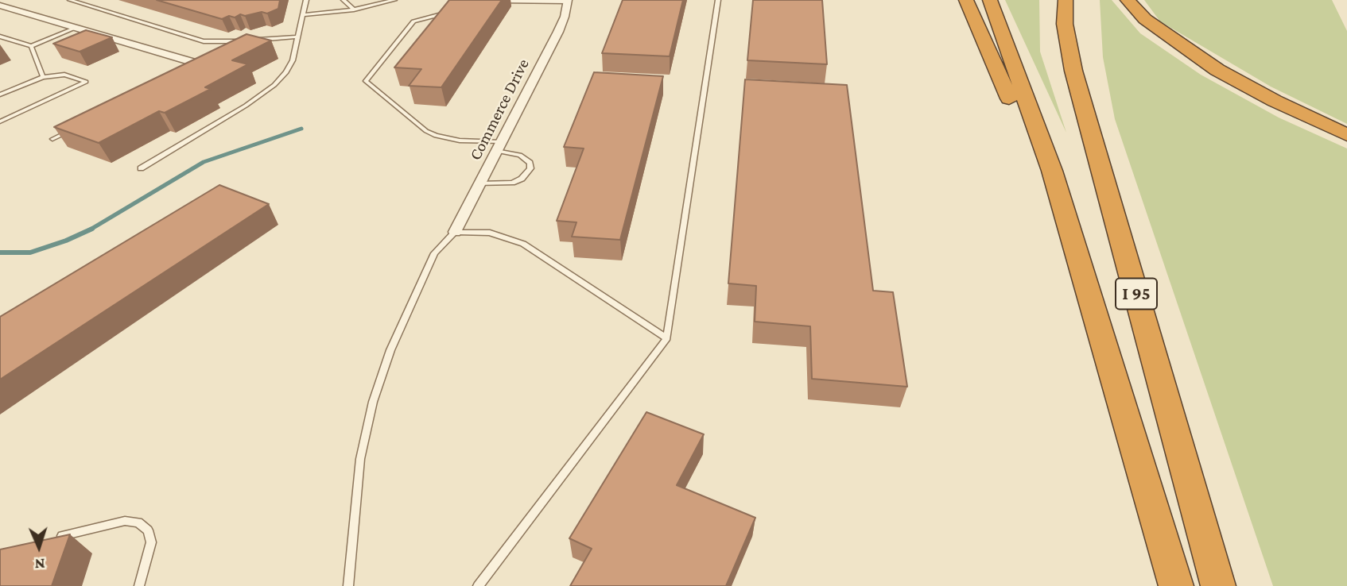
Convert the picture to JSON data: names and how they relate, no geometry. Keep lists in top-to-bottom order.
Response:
{
  "streets": {
    "highway": ["I 95"],
    "street": ["Commerce Drive"]
  },
  "north": "bottom"
}
